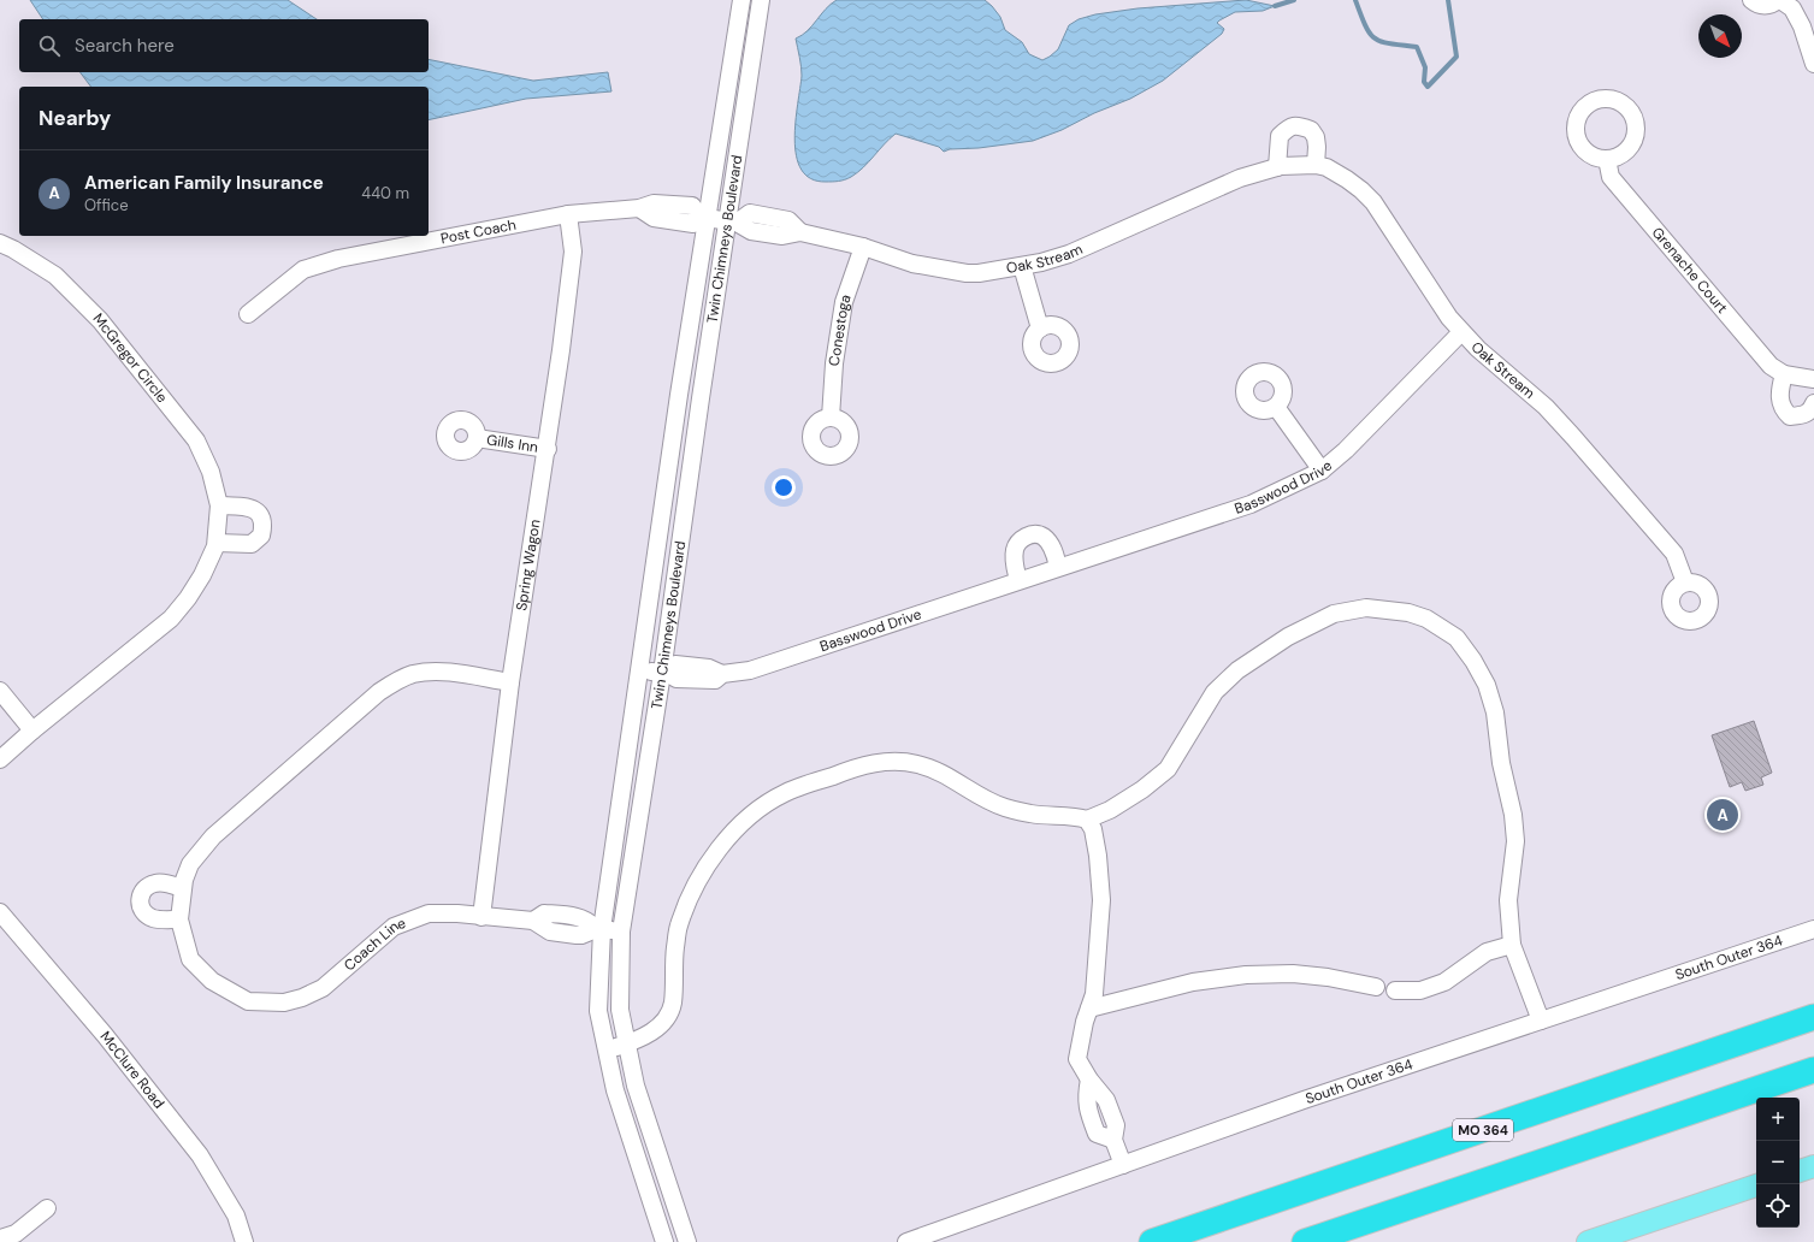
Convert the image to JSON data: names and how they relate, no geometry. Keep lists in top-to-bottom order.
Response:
{
  "streets": {
    "highway": ["MO 364"],
    "street": [
      "Post Coach",
      "Twin Chimneys Boulevard",
      "Oak Stream",
      "Grenache Court",
      "Conestoga",
      "McGregor Circle",
      "Gills Inn",
      "Basswood Drive",
      "Spring Wagon",
      "Coach Line",
      "South Outer 364",
      "McClure Road"
    ]
  },
  "crossings": [
    ["Post Coach", "Twin Chimneys Boulevard"],
    ["Post Coach", "Oak Stream"],
    ["Post Coach", "Spring Wagon"],
    ["Twin Chimneys Boulevard", "Oak Stream"],
    ["Twin Chimneys Boulevard", "Basswood Drive"],
    ["Twin Chimneys Boulevard", "Coach Line"],
    ["Oak Stream", "Conestoga"],
    ["Oak Stream", "Basswood Drive"],
    ["Gills Inn", "Spring Wagon"],
    ["Spring Wagon", "Coach Line"]
  ],
  "north": "bottom right",
  "page": {
    "search": "Search here",
    "heading": "Nearby",
    "list": [
      {
        "mark": "A",
        "name": "American Family Insurance",
        "note": "Office",
        "value": "440 m"
      }
    ],
    "pins": "A",
    "map_buttons": ["+", "−"]
  }
}
